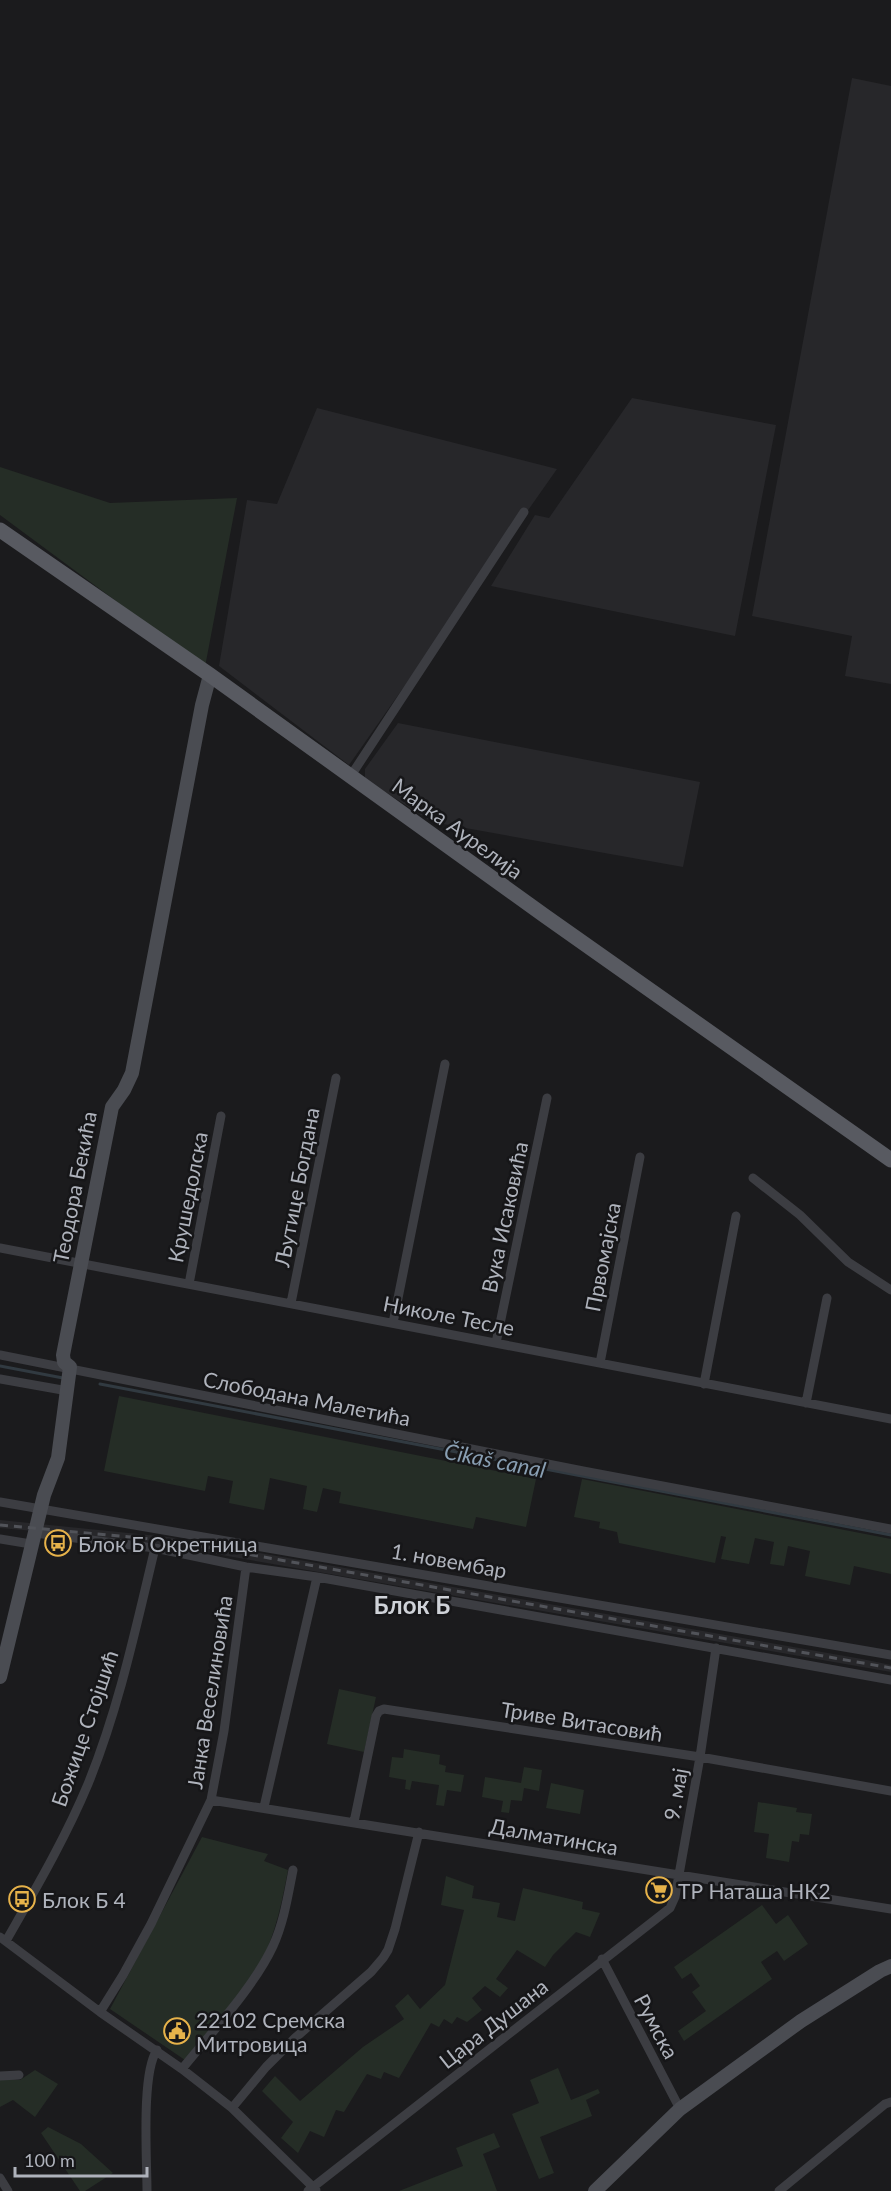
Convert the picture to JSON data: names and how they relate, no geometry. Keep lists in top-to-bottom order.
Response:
{
  "streets": {
    "main road": ["Марка Аурелија"],
    "street": [
      "Теодора Бекића",
      "Љутице Богдана",
      "Крушедолска",
      "Вука Исаковића",
      "Првомајска",
      "Николе Тесле",
      "Слободана Малетића",
      "1. новембар",
      "Јанка Веселиновића",
      "Триве Витасовић",
      "Божице Стојшић",
      "9. мај",
      "Далматинска",
      "Цара Душана",
      "Румска"
    ]
  },
  "crossings": [
    ["Марка Аурелија", "Теодора Бекића"],
    ["Теодора Бекића", "Николе Тесле"],
    ["Теодора Бекића", "Слободана Малетића"],
    ["Теодора Бекића", "1. новембар"],
    ["Љутице Богдана", "Николе Тесле"],
    ["Крушедолска", "Николе Тесле"],
    ["Вука Исаковића", "Николе Тесле"],
    ["Првомајска", "Николе Тесле"],
    ["1. новембар", "Јанка Веселиновића"],
    ["1. новембар", "Божице Стојшић"],
    ["1. новембар", "9. мај"],
    ["Јанка Веселиновића", "Далматинска"],
    ["Триве Витасовић", "9. мај"],
    ["Триве Витасовић", "Далматинска"],
    ["9. мај", "Далматинска"],
    ["9. мај", "Цара Душана"],
    ["Далматинска", "Цара Душана"],
    ["Цара Душана", "Румска"]
  ],
  "districts": ["Блок Б"],
  "water": ["Čikaš canal"],
  "places": {
    "bus stop": ["Блок Б Окретница", "Блок Б 4"],
    "supermarket": ["ТР Наташа НК2"],
    "public building": ["22102 Сремска Митровица"]
  },
  "scale_bar": "100 m"
}
